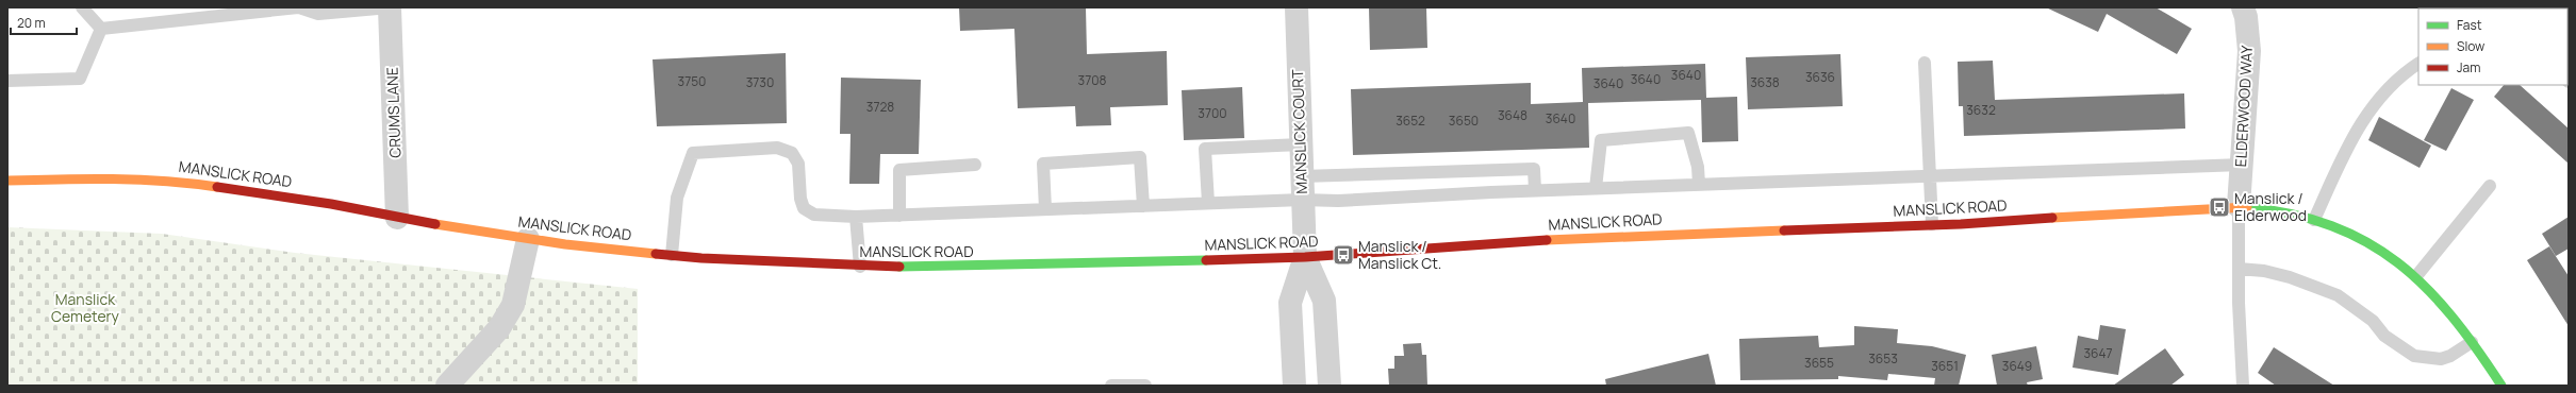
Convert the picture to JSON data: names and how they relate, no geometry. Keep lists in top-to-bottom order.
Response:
{
  "streets": {
    "main road": ["MANSLICK ROAD"],
    "street": ["ELDERWOOD WAY", "CRUMS LANE", "MANSLICK COURT"]
  },
  "crossings": [
    ["ELDERWOOD WAY", "MANSLICK ROAD"],
    ["CRUMS LANE", "MANSLICK ROAD"],
    ["MANSLICK COURT", "MANSLICK ROAD"]
  ],
  "parks": ["Manslick Cemetery"],
  "places": {
    "bus stop": ["Manslick / Elderwood", "Manslick / Manslick Ct."]
  },
  "house_numbers": [
    "3640",
    "3636",
    "3640",
    "3708",
    "3750",
    "3730",
    "3638",
    "3640",
    "3728",
    "3632",
    "3700",
    "3648",
    "3640",
    "3652",
    "3650",
    "3647",
    "3653",
    "3655",
    "3651",
    "3649"
  ],
  "legend": ["Fast", "Slow", "Jam"],
  "scale_bar": "20 m"
}
